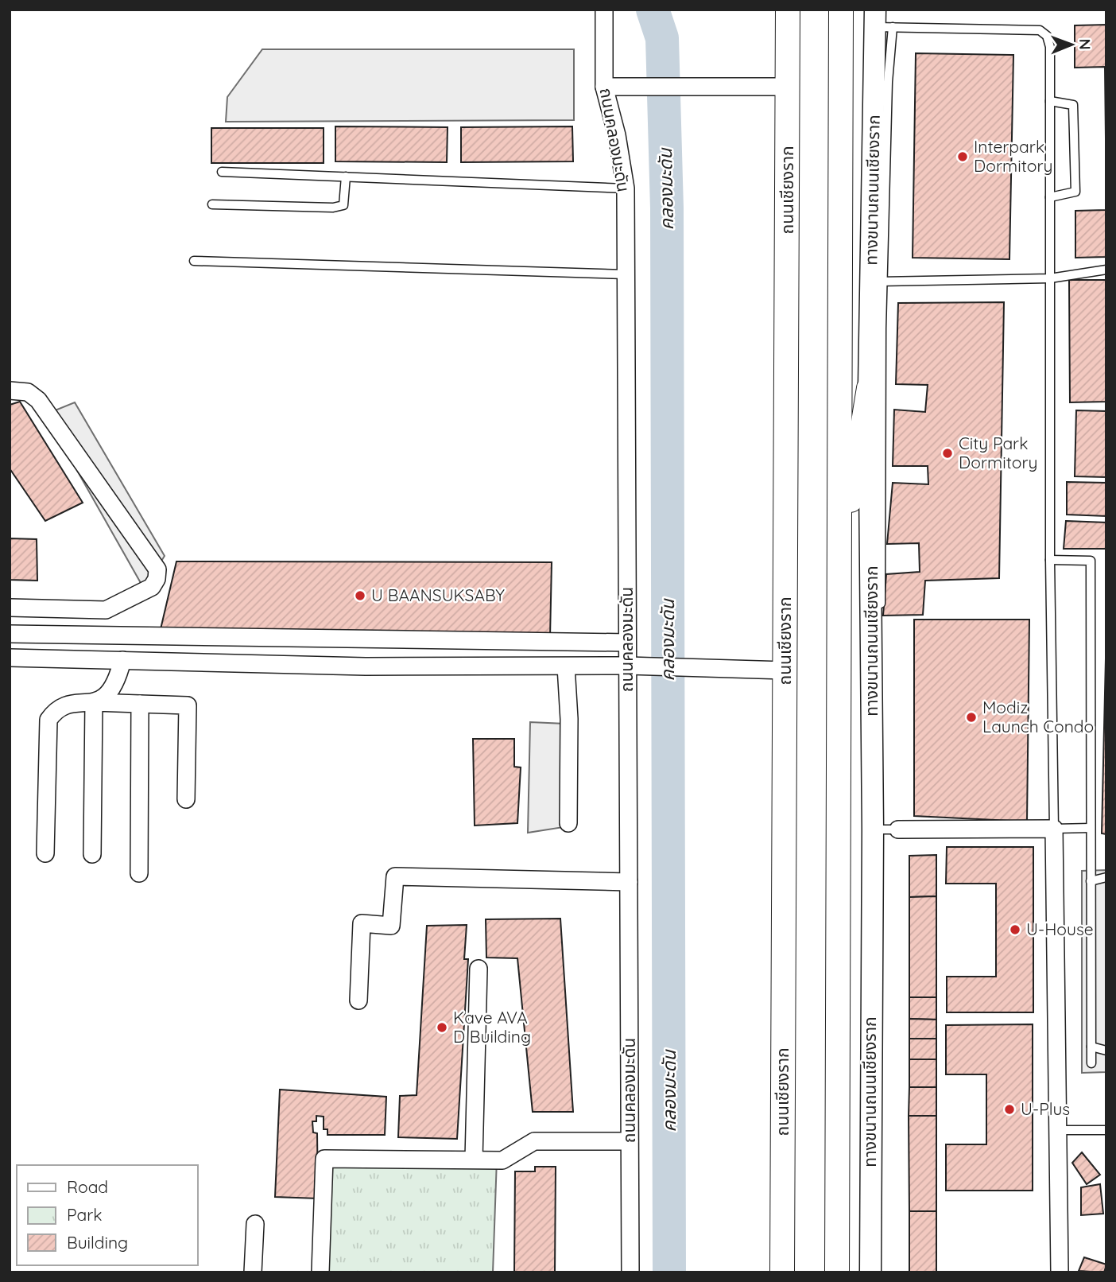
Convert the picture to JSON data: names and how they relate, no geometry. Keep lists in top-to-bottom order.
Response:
{
  "streets": {
    "main road": ["ถนนเชียงราก"],
    "street": ["ถนนคลองมะดัน", "ทางขนานถนนเชียงราก"]
  },
  "water": ["คลองมะดัน"],
  "places": [
    "Interpark Dormitory",
    "City Park Dormitory",
    "U BAANSUKSABY",
    "Modiz Launch Condo",
    "U-House",
    "Kave AVA D Building",
    "U-Plus"
  ],
  "legend": ["Road", "Park", "Building"],
  "north": "right"
}
